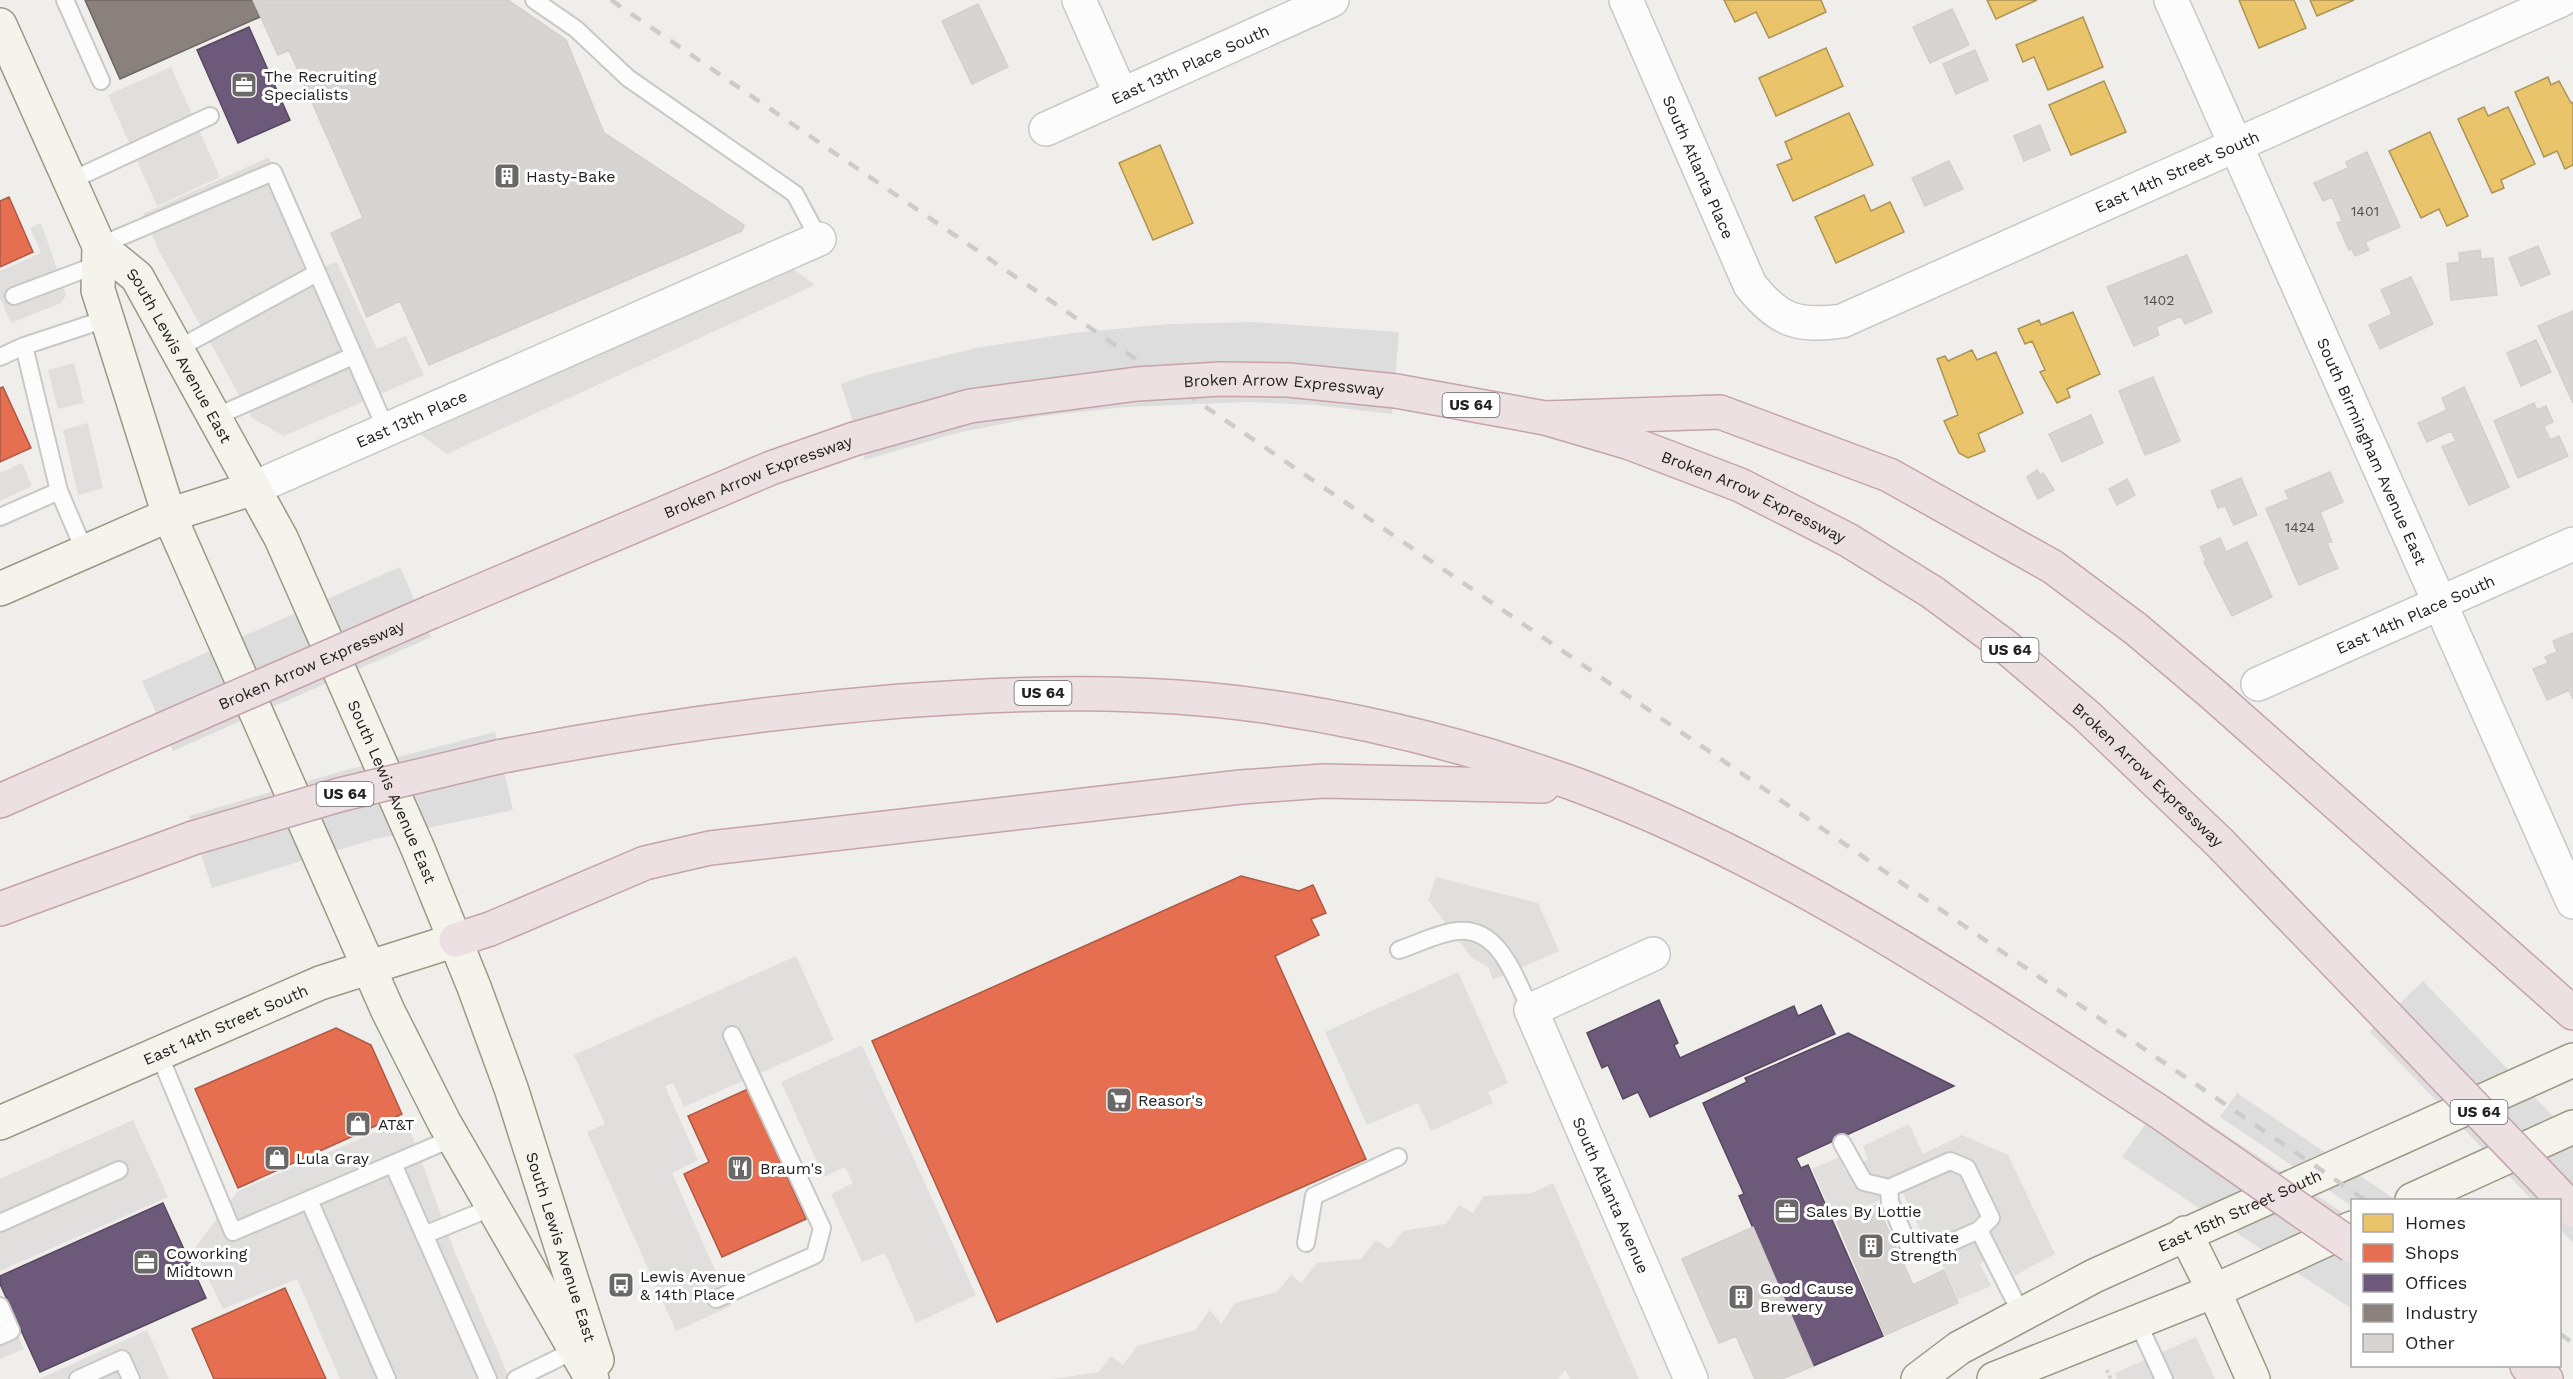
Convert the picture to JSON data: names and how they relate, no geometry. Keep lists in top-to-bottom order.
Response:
{
  "streets": {
    "highway": ["Broken Arrow Expressway", "US 64"],
    "street": [
      "East 13th Place South",
      "South Atlanta Place",
      "East 14th Street South",
      "South Lewis Avenue East",
      "East 13th Place",
      "South Birmingham Avenue East",
      "East 14th Place South",
      "South Atlanta Avenue",
      "East 15th Street South"
    ]
  },
  "crossings": [
    ["South Atlanta Place", "East 14th Street South"],
    ["East 14th Street South", "South Lewis Avenue East"],
    ["East 14th Street South", "South Birmingham Avenue East"],
    ["South Lewis Avenue East", "East 13th Place"],
    ["South Birmingham Avenue East", "East 14th Place South"]
  ],
  "places": {
    "office": ["The Recruiting Specialists", "Sales By Lottie", "Coworking Midtown"],
    "building": ["Hasty-Bake", "Cultivate Strength", "Good Cause Brewery"],
    "supermarket": ["Reasor's"],
    "shop": ["AT&T", "Lula Gray"],
    "restaurant": ["Braum's"],
    "bus stop": ["Lewis Avenue & 14th Place"]
  },
  "house_numbers": ["1401", "1402", "1424"],
  "legend": [
    "Homes",
    "Shops",
    "Offices",
    "Industry",
    "Other"
  ]
}
